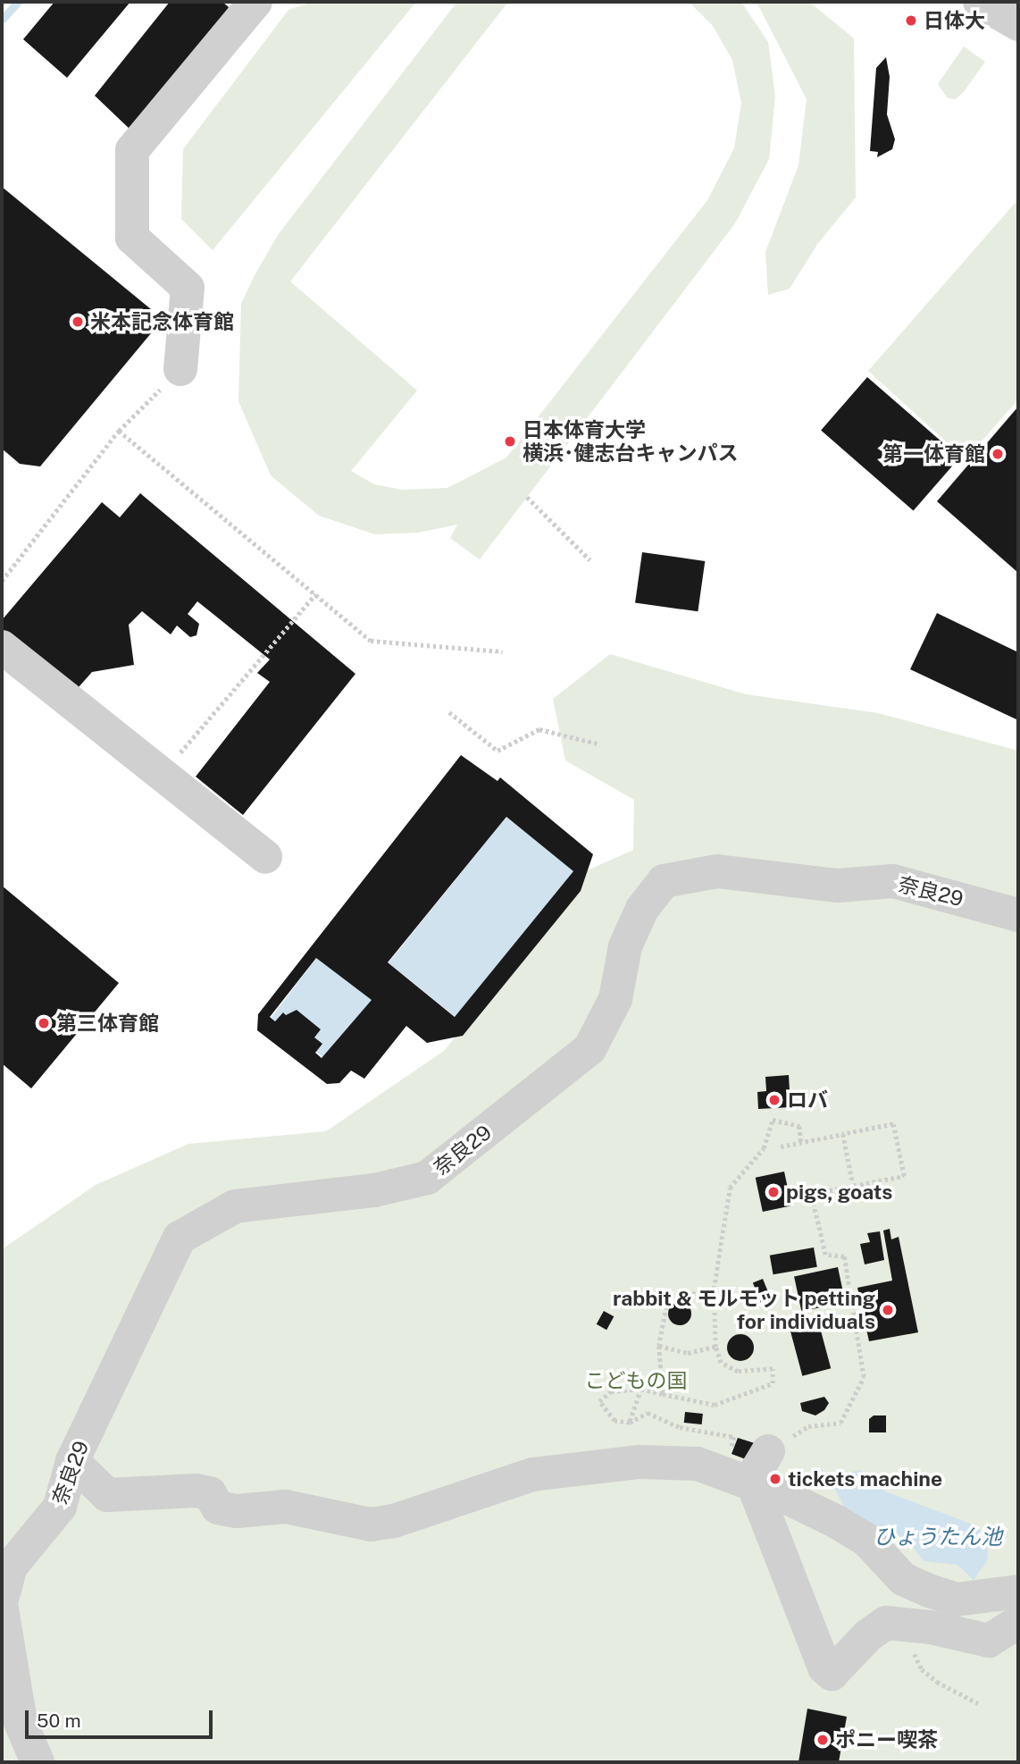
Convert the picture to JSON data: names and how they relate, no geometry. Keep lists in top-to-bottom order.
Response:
{
  "streets": {
    "street": ["奈良29"]
  },
  "water": ["ひょうたん池"],
  "parks": ["こどもの国"],
  "places": [
    "日体大",
    "米本記念体育館",
    "日本体育大学 横浜･健志台キャンパス",
    "第一体育館",
    "第三体育館",
    "ロバ",
    "pigs, goats",
    "rabbit & モルモット petting for individuals",
    "tickets machine",
    "ポニー喫茶"
  ],
  "scale_bar": "50 m"
}
